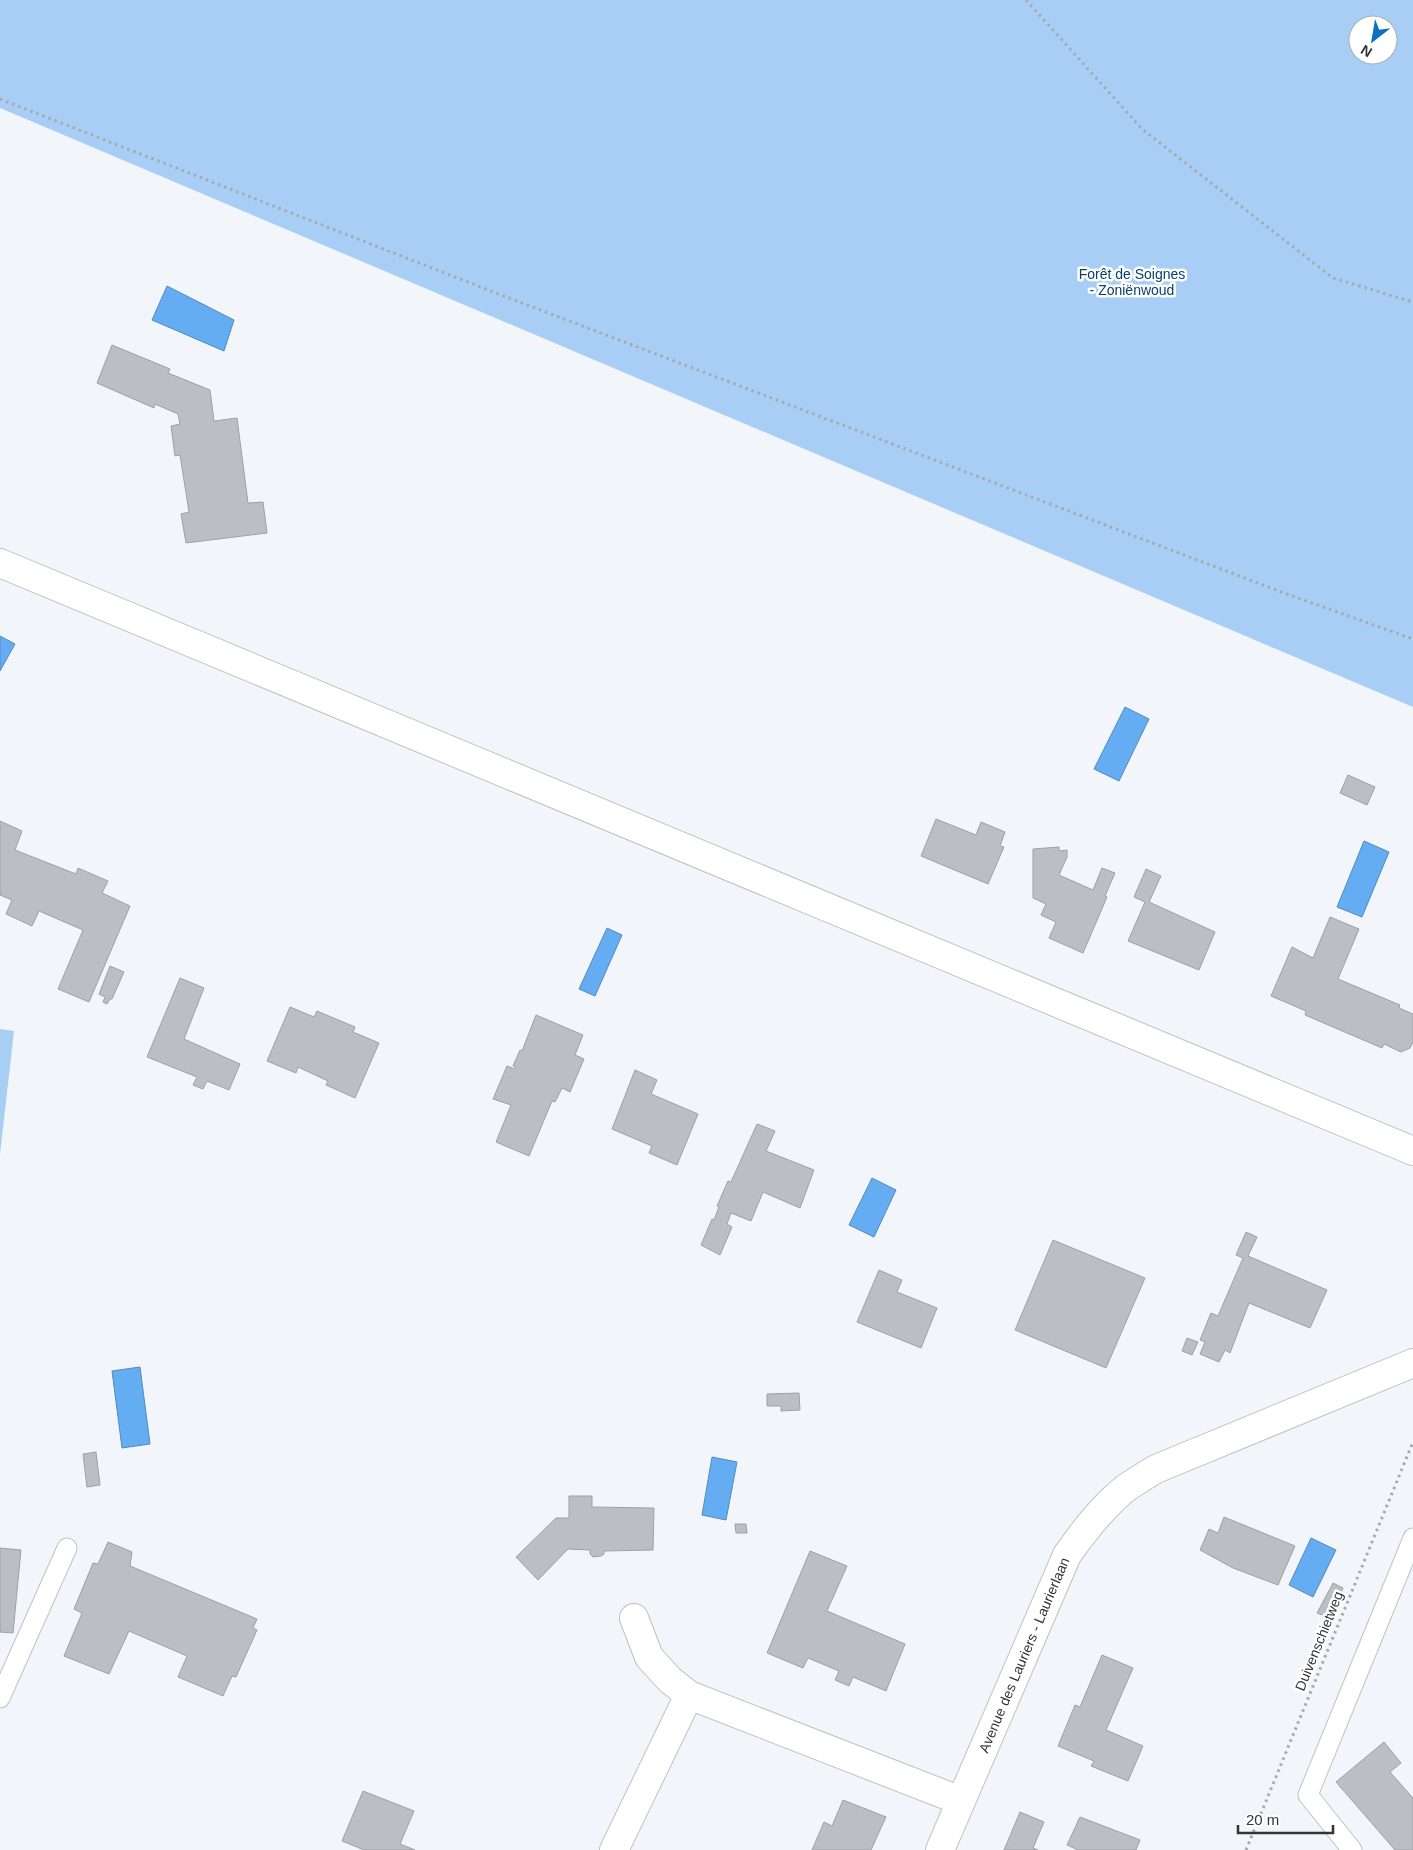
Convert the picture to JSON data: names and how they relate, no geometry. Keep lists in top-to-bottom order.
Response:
{
  "streets": {
    "street": ["Avenue des Lauriers - Laurierlaan"],
    "path": ["Duivenschietweg"]
  },
  "parks": ["Forêt de Soignes - Zoniënwoud"],
  "scale_bar": "20 m",
  "north": "bottom left"
}
